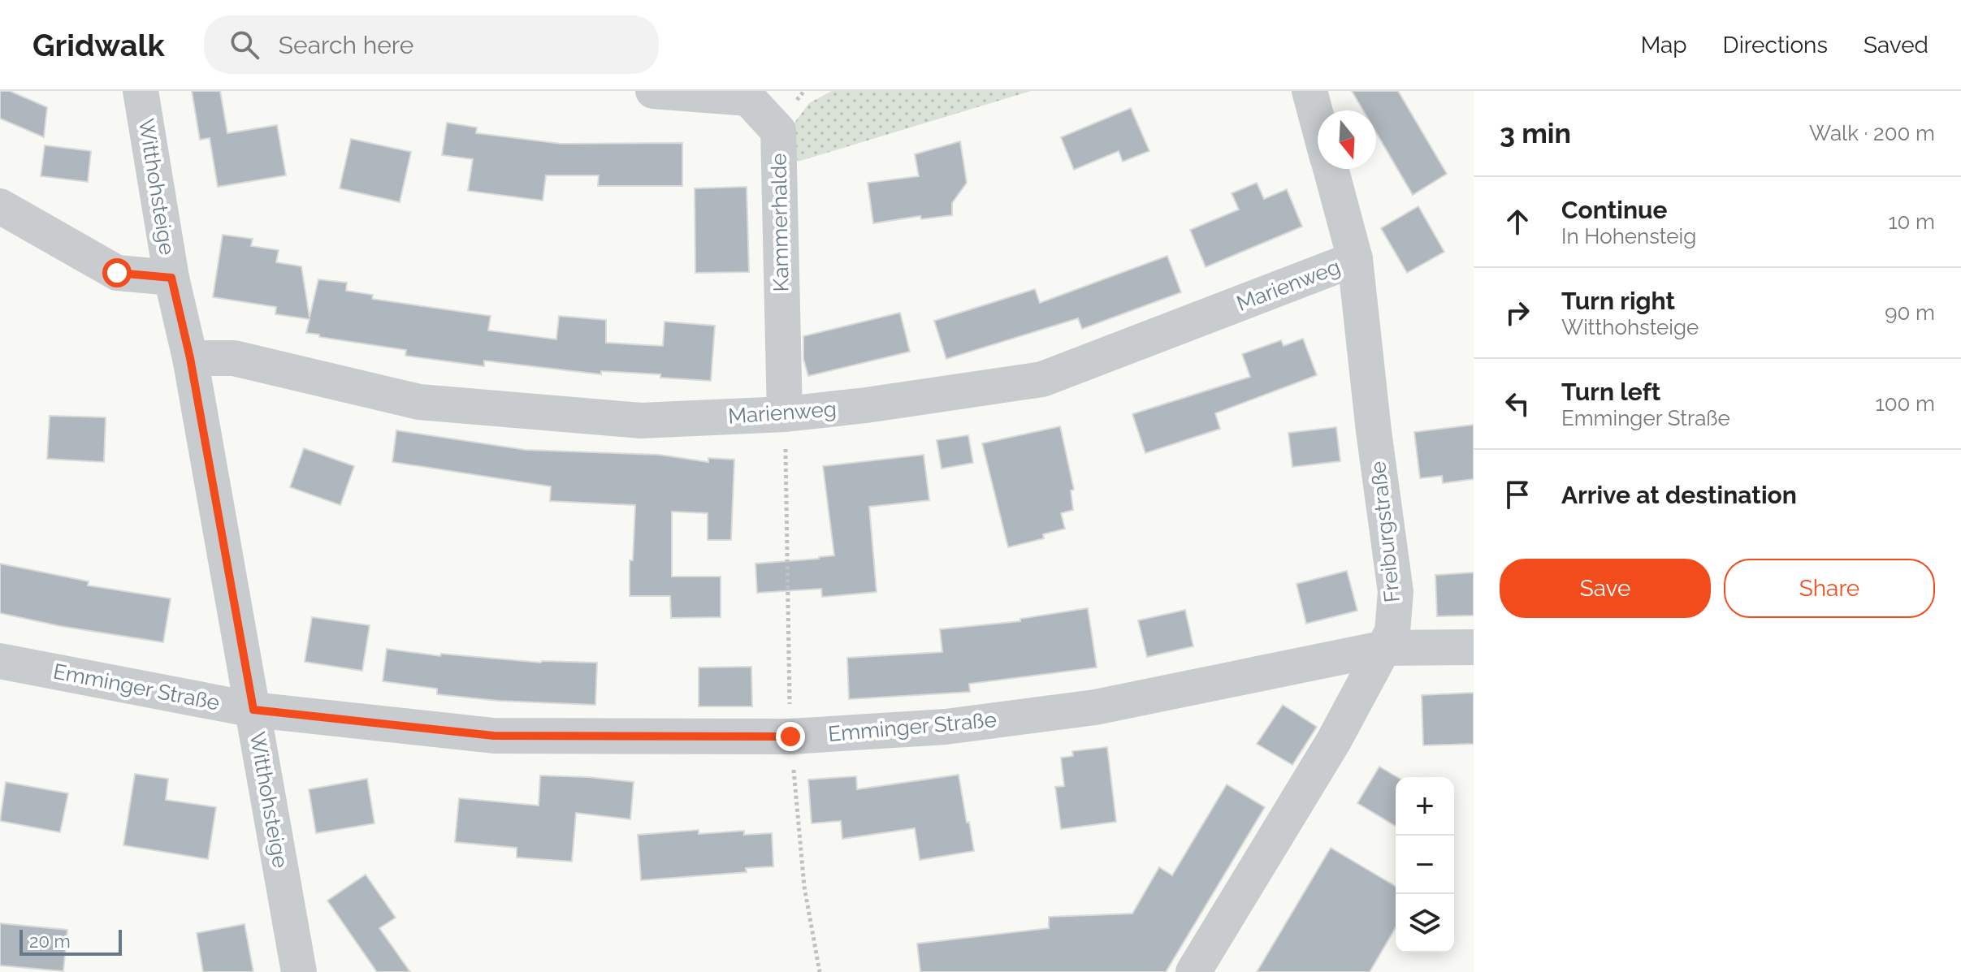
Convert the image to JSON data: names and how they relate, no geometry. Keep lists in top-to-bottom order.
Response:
{
  "streets": {
    "street": [
      "Witthohsteige",
      "Kammerhalde",
      "Marienweg",
      "Freiburgstraße",
      "Emminger Straße"
    ]
  },
  "crossings": [
    ["Witthohsteige", "Marienweg"],
    ["Witthohsteige", "Emminger Straße"],
    ["Kammerhalde", "Marienweg"],
    ["Marienweg", "Freiburgstraße"],
    ["Freiburgstraße", "Emminger Straße"]
  ],
  "scale_bar": "20 m",
  "north": "bottom",
  "page": {
    "header": "Gridwalk",
    "search": "Search here",
    "nav": ["Map", "Directions", "Saved"],
    "heading": ["3 min", "Walk · 200 m"],
    "list": [
      ["Continue", "In Hohensteig", "10 m"],
      ["Turn right", "Witthohsteige", "90 m"],
      ["Turn left", "Emminger Straße", "100 m"],
      "Arrive at destination"
    ],
    "buttons": ["Save", "Share"],
    "map_buttons": ["+", "−"],
    "scale": "20 m"
  }
}
